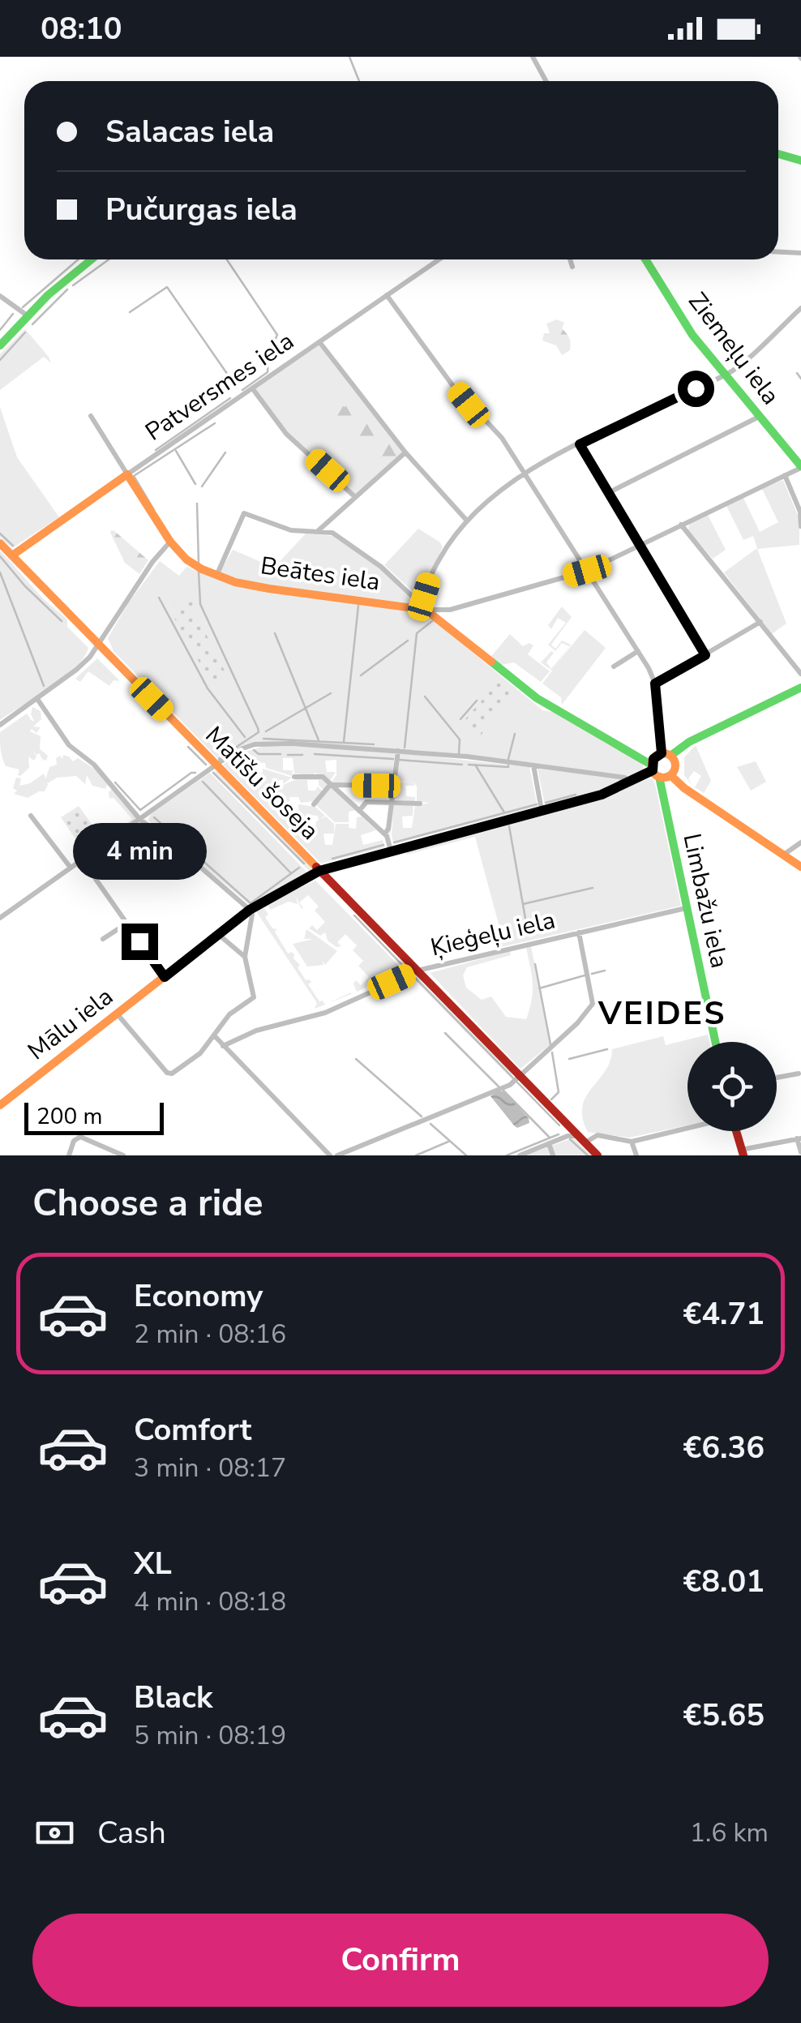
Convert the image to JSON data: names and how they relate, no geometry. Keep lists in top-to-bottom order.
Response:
{
  "streets": {
    "main road": [
      "Ziemeļu iela",
      "Patversmes iela",
      "Beātes iela",
      "Matīšu šoseja",
      "Limbažu iela",
      "Mālu iela"
    ],
    "street": ["Ķieģeļu iela"]
  },
  "crossings": [
    ["Patversmes iela", "Beātes iela"],
    ["Patversmes iela", "Matīšu šoseja"],
    ["Matīšu šoseja", "Ķieģeļu iela"],
    ["Matīšu šoseja", "Mālu iela"],
    ["Limbažu iela", "Ķieģeļu iela"],
    ["Limbažu iela", "Mālu iela"]
  ],
  "districts": ["VEIDES"],
  "scale_bar": "200 m",
  "page": {
    "status": "08:10",
    "banner": ["Salacas iela", "Pučurgas iela"],
    "bubble": "4 min",
    "scale": "200 m",
    "heading": "Choose a ride",
    "list": [
      {
        "name": "Economy",
        "note": "2 min · 08:16",
        "value": "€4.71"
      },
      {
        "name": "Comfort",
        "note": "3 min · 08:17",
        "value": "€6.36"
      },
      {
        "name": "XL",
        "note": "4 min · 08:18",
        "value": "€8.01"
      },
      {
        "name": "Black",
        "note": "5 min · 08:19",
        "value": "€5.65"
      }
    ],
    "pay": ["Cash", "1.6 km"],
    "buttons": "Confirm"
  }
}
